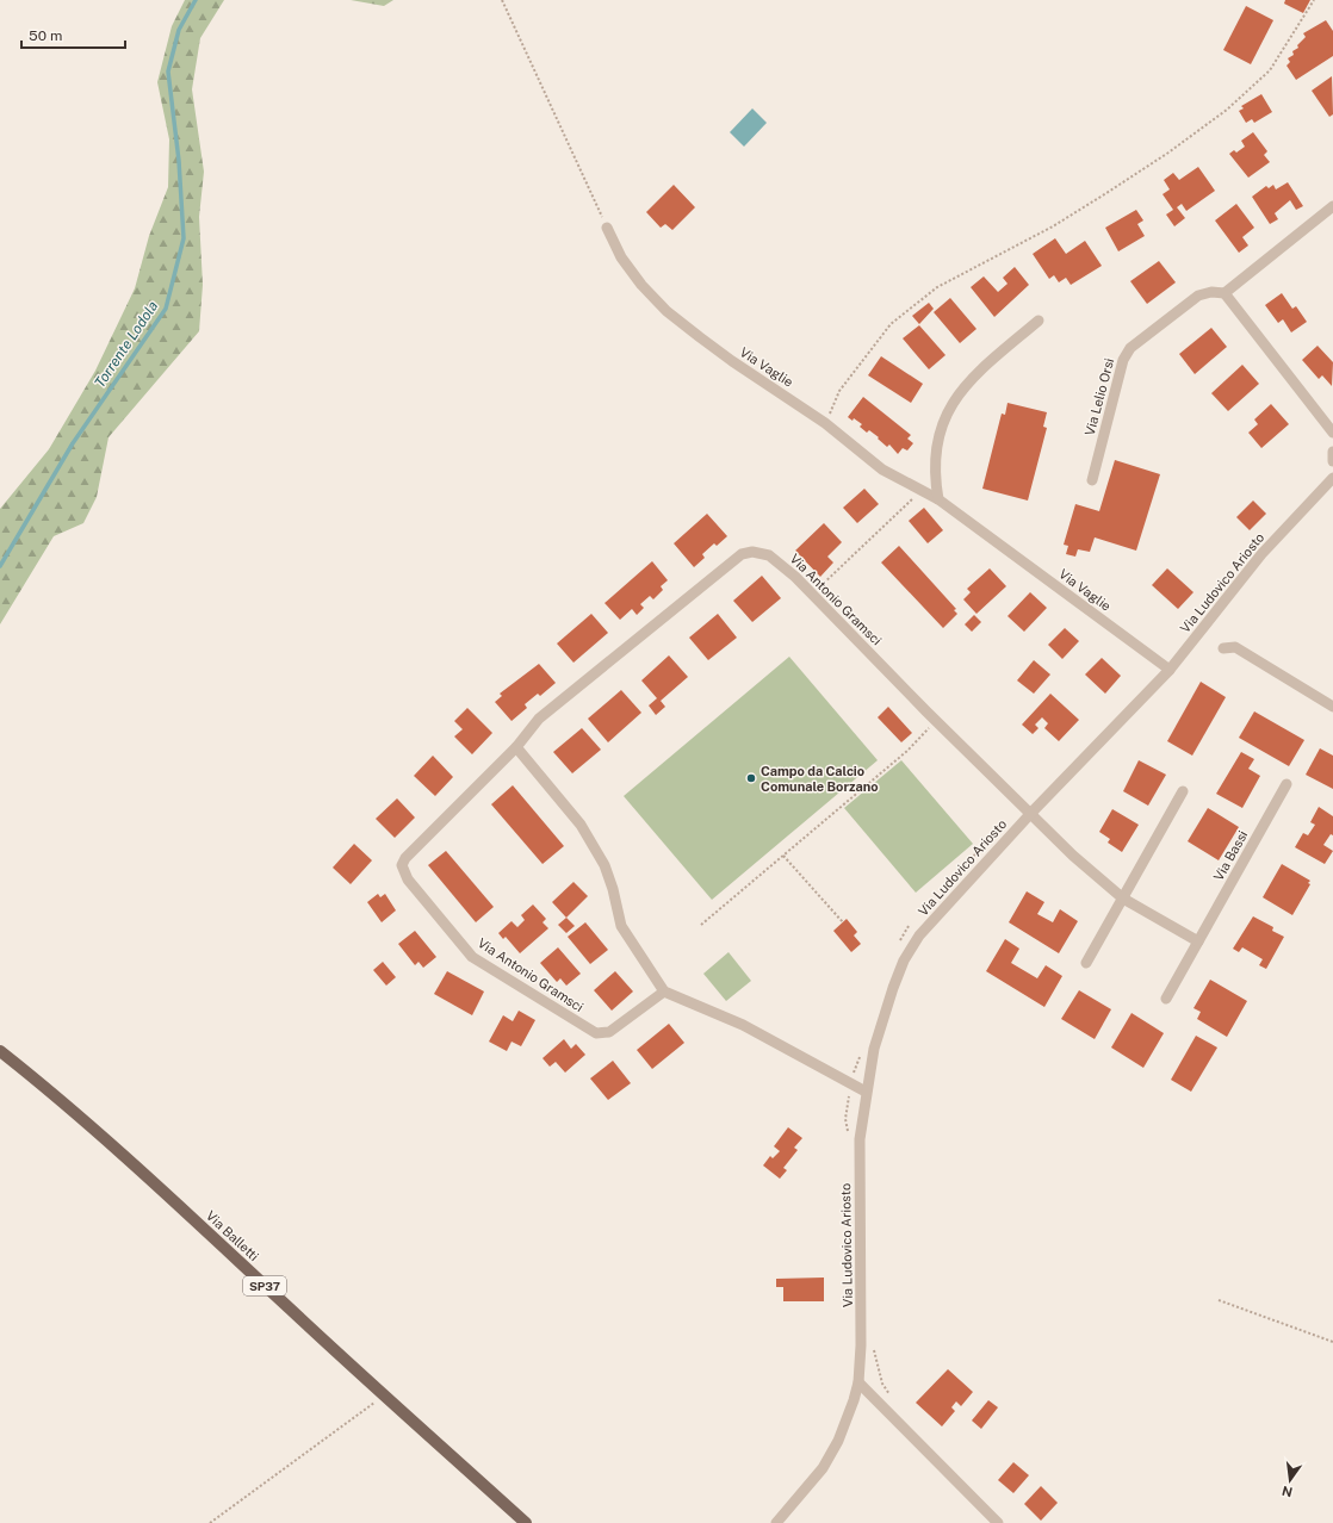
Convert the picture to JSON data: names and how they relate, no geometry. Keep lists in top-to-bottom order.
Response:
{
  "streets": {
    "main road": ["Via Balletti", "SP37"],
    "street": [
      "Via Vaglie",
      "Via Lelio Orsi",
      "Via Ludovico Ariosto",
      "Via Antonio Gramsci",
      "Via Bassi"
    ]
  },
  "crossings": [
    ["Via Vaglie", "Via Ludovico Ariosto"],
    ["Via Ludovico Ariosto", "Via Antonio Gramsci"]
  ],
  "water": ["Torrente Lodola"],
  "places": ["Campo da Calcio Comunale Borzano"],
  "scale_bar": "50 m",
  "north": "bottom"
}
